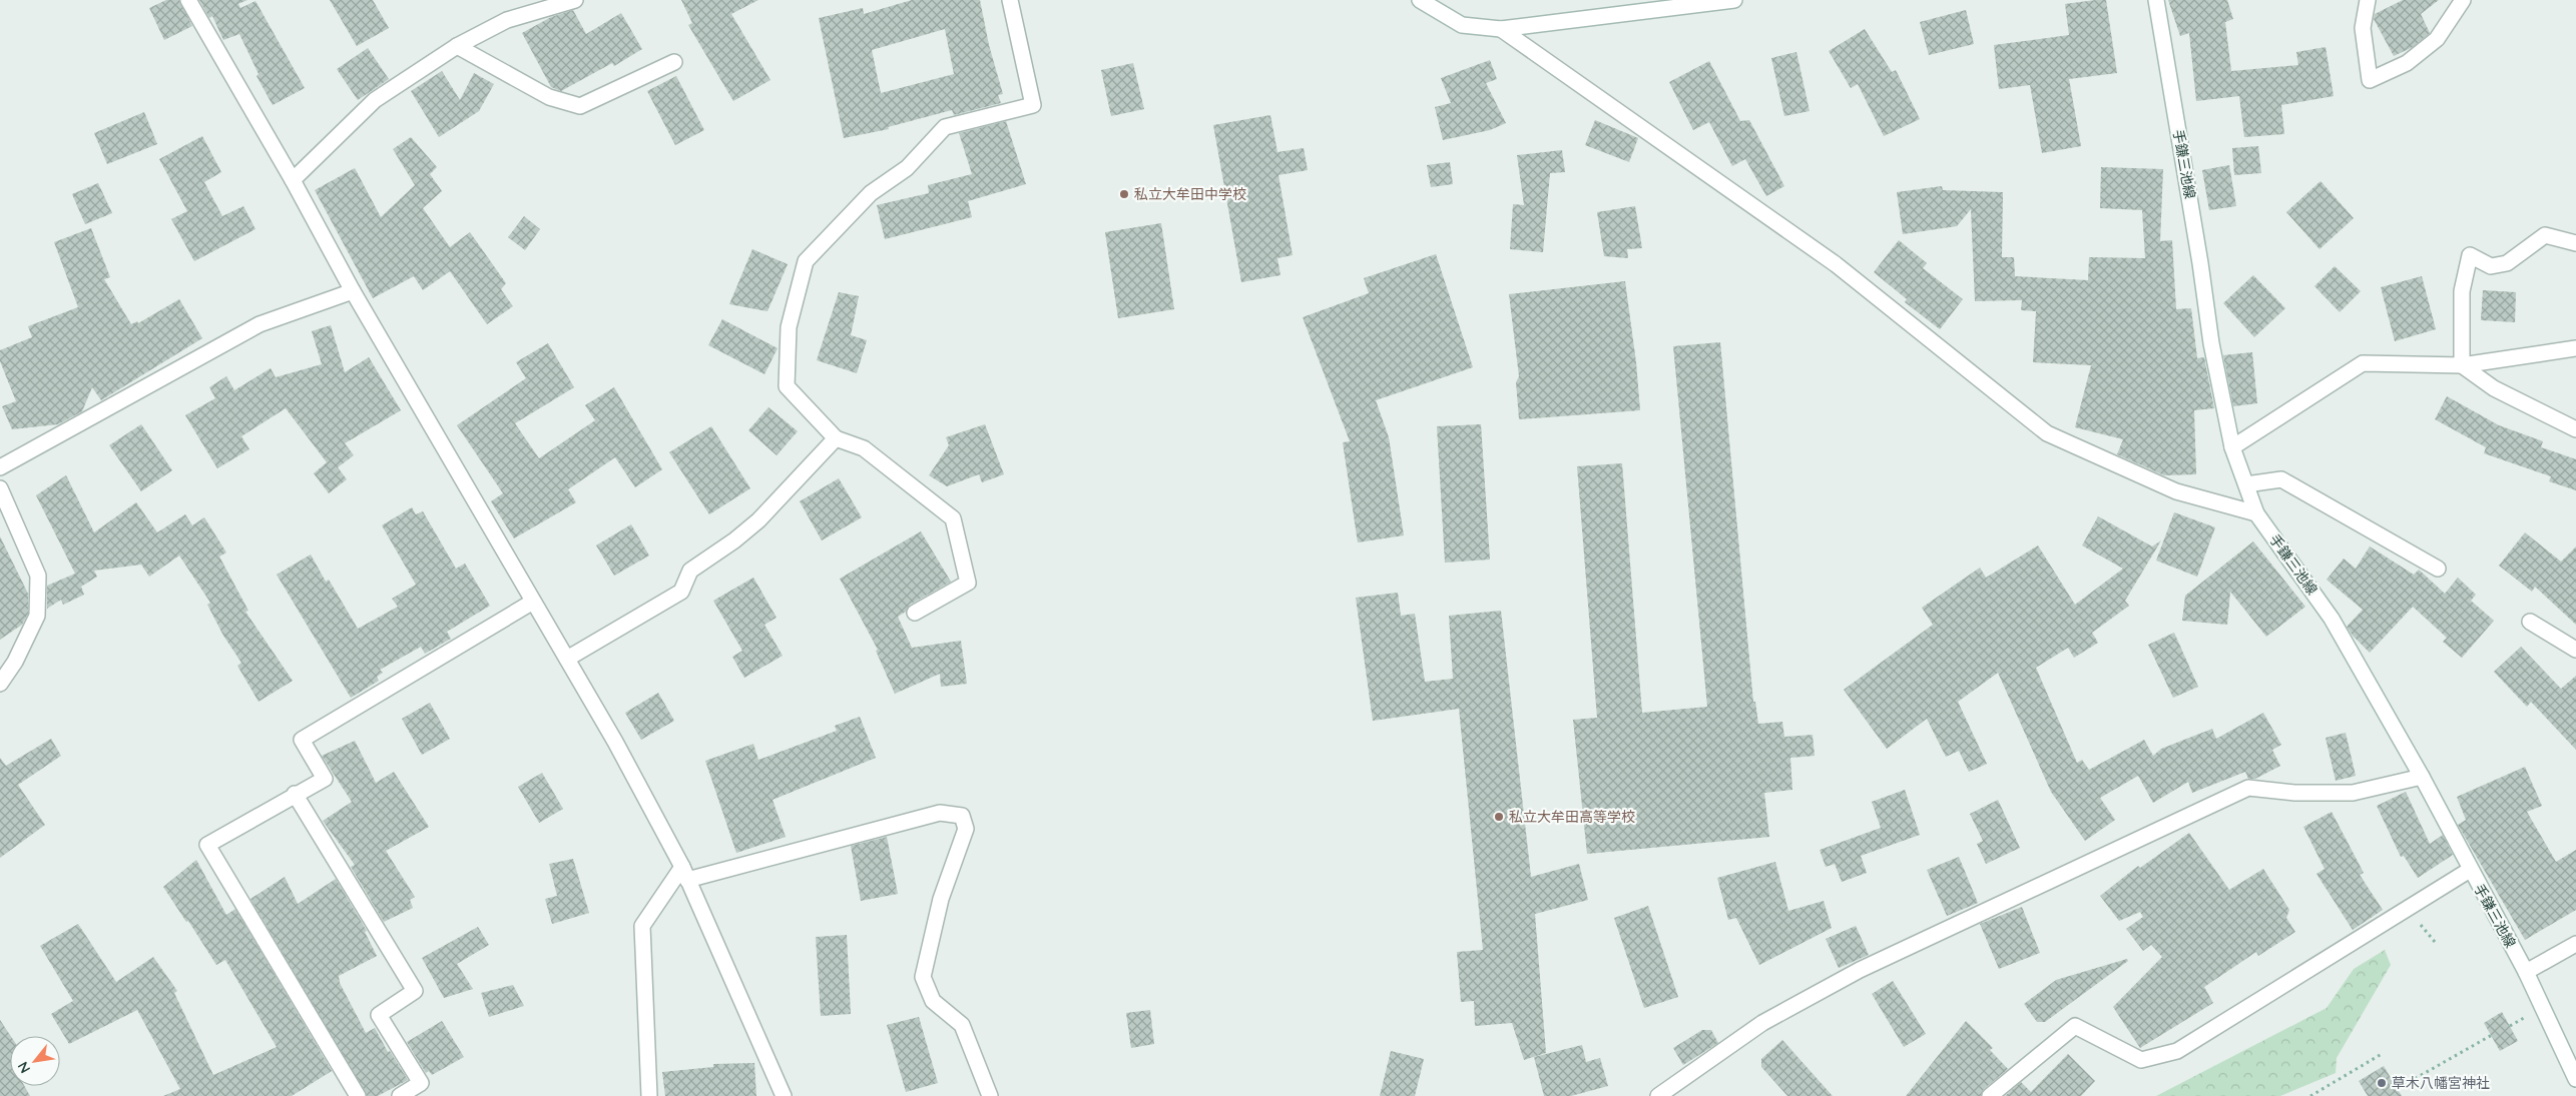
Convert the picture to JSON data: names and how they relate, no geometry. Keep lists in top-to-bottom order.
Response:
{
  "streets": {
    "street": ["手鎌三池線"]
  },
  "places": ["私立大牟田中学校", "私立大牟田高等学校", "草木八幡宮神社"],
  "north": "bottom left"
}
